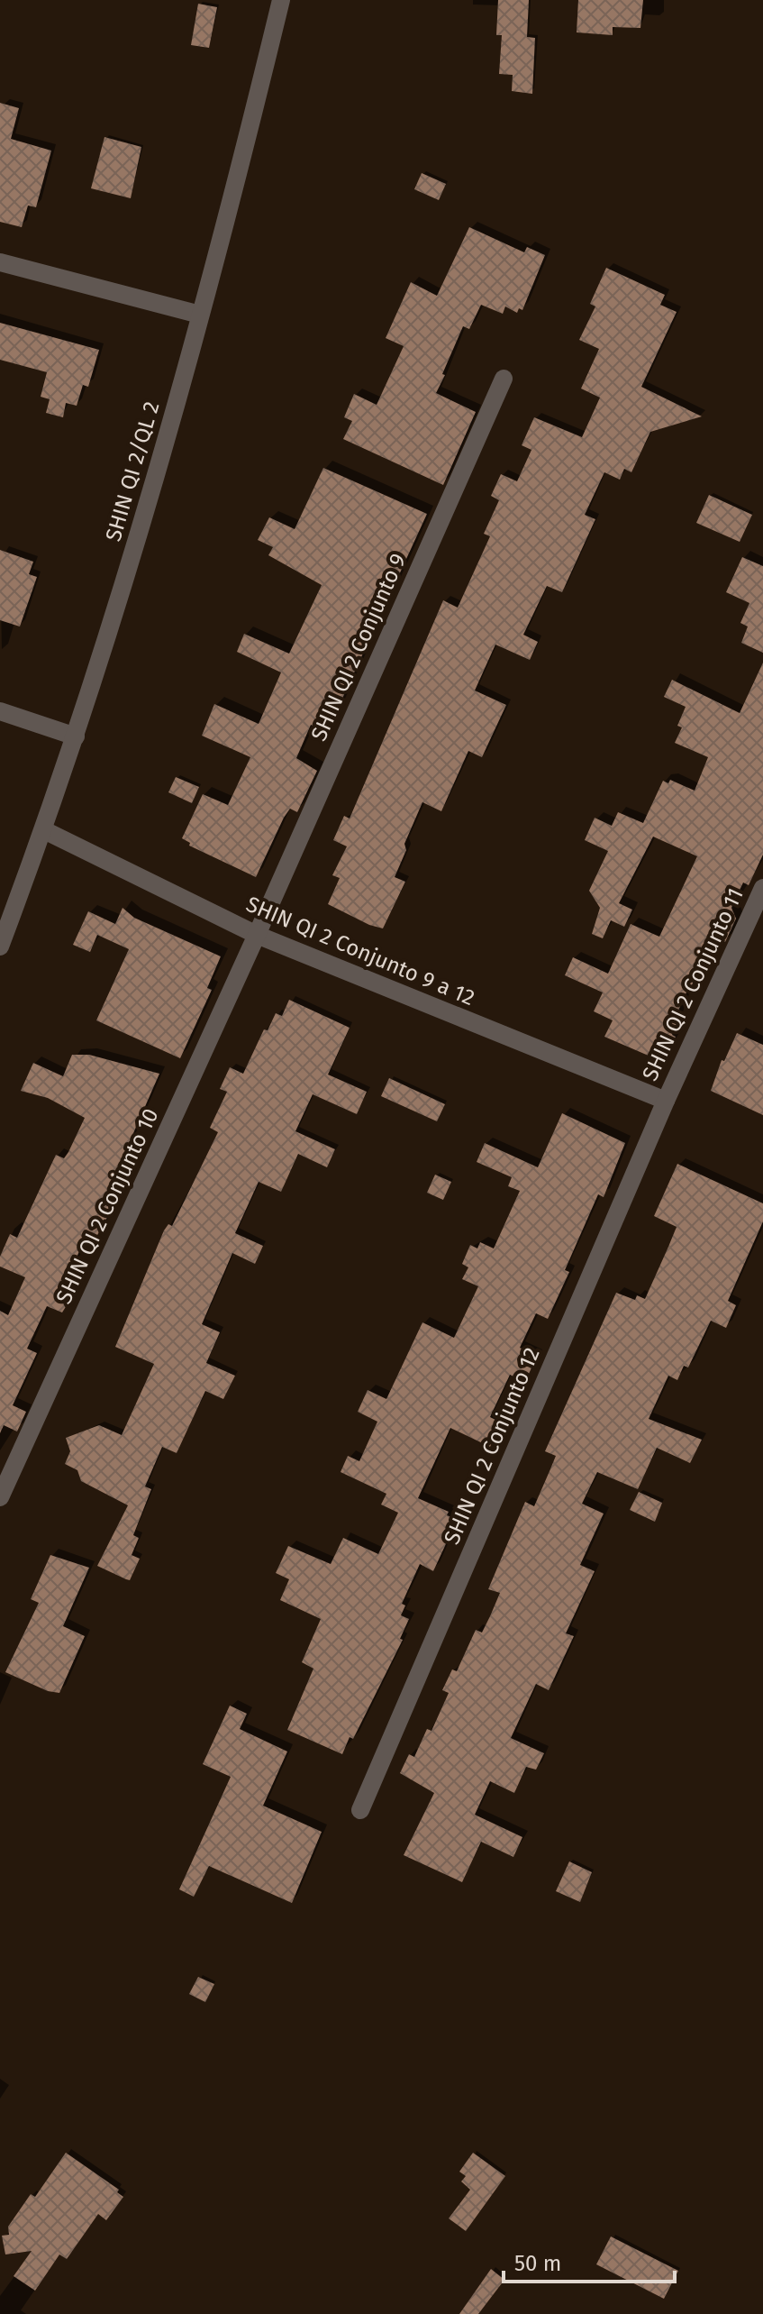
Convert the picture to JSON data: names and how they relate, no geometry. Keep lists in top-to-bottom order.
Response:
{
  "streets": {
    "street": [
      "SHIN QI 2/QL 2",
      "SHIN QI 2 Conjunto 9",
      "SHIN QI 2 Conjunto 9 a 12",
      "SHIN QI 2 Conjunto 11",
      "SHIN QI 2 Conjunto 10",
      "SHIN QI 2 Conjunto 12"
    ]
  },
  "crossings": [
    ["SHIN QI 2/QL 2", "SHIN QI 2 Conjunto 9 a 12"],
    ["SHIN QI 2 Conjunto 9", "SHIN QI 2 Conjunto 9 a 12"],
    ["SHIN QI 2 Conjunto 9", "SHIN QI 2 Conjunto 10"],
    ["SHIN QI 2 Conjunto 9 a 12", "SHIN QI 2 Conjunto 11"],
    ["SHIN QI 2 Conjunto 9 a 12", "SHIN QI 2 Conjunto 10"],
    ["SHIN QI 2 Conjunto 9 a 12", "SHIN QI 2 Conjunto 12"],
    ["SHIN QI 2 Conjunto 11", "SHIN QI 2 Conjunto 12"]
  ],
  "scale_bar": "50 m"
}
